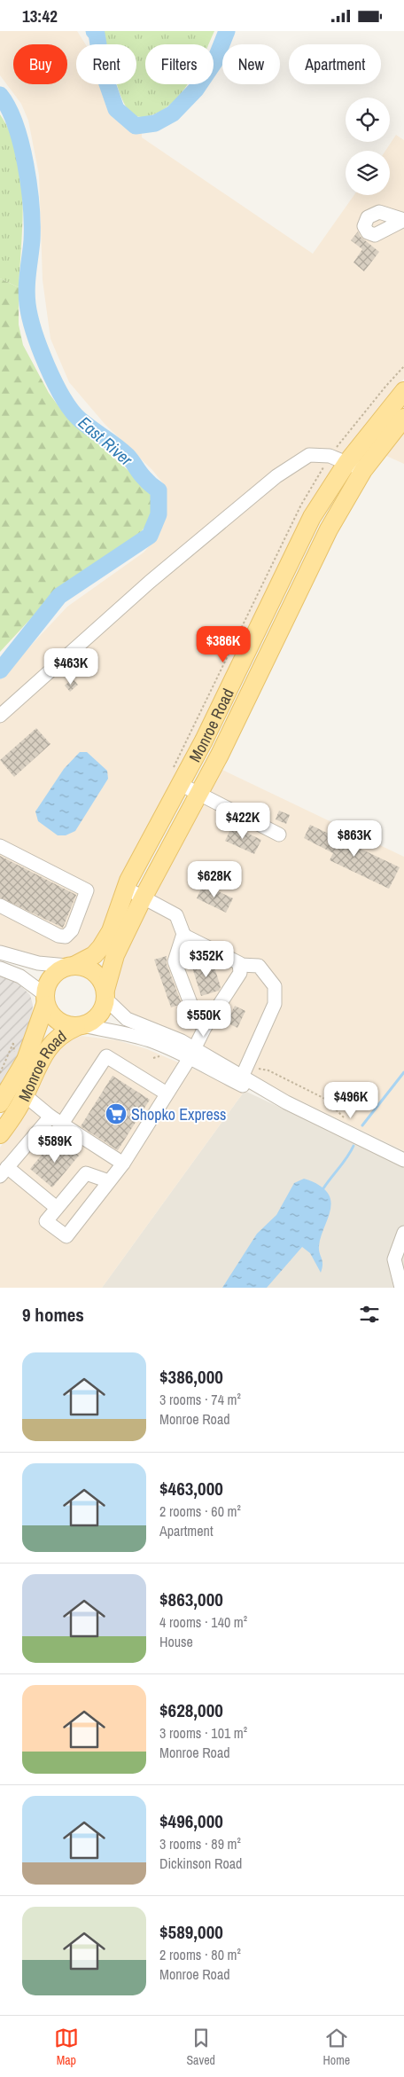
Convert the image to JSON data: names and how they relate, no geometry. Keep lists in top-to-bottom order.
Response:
{
  "streets": {
    "main road": ["Monroe Road"]
  },
  "water": ["East River"],
  "places": {
    "supermarket": ["Shopko Express"]
  },
  "page": {
    "status": "13:42",
    "chip": [
      "Buy",
      "Rent",
      "Filters",
      "New",
      "Apartment"
    ],
    "price": [
      "$386K",
      "$463K",
      "$422K",
      "$863K",
      "$628K",
      "$352K",
      "$550K",
      "$496K",
      "$589K"
    ],
    "heading": "9 homes",
    "list": [
      {
        "name": "$386,000",
        "note": "3 rooms · 74 m² · Monroe Road"
      },
      {
        "name": "$463,000",
        "note": "2 rooms · 60 m² · Apartment"
      },
      {
        "name": "$863,000",
        "note": "4 rooms · 140 m² · House"
      },
      {
        "name": "$628,000",
        "note": "3 rooms · 101 m² · Monroe Road"
      },
      {
        "name": "$496,000",
        "note": "3 rooms · 89 m² · Dickinson Road"
      },
      {
        "name": "$589,000",
        "note": "2 rooms · 80 m² · Monroe Road"
      }
    ],
    "tabs": ["Map", "Saved", "Home"]
  }
}
